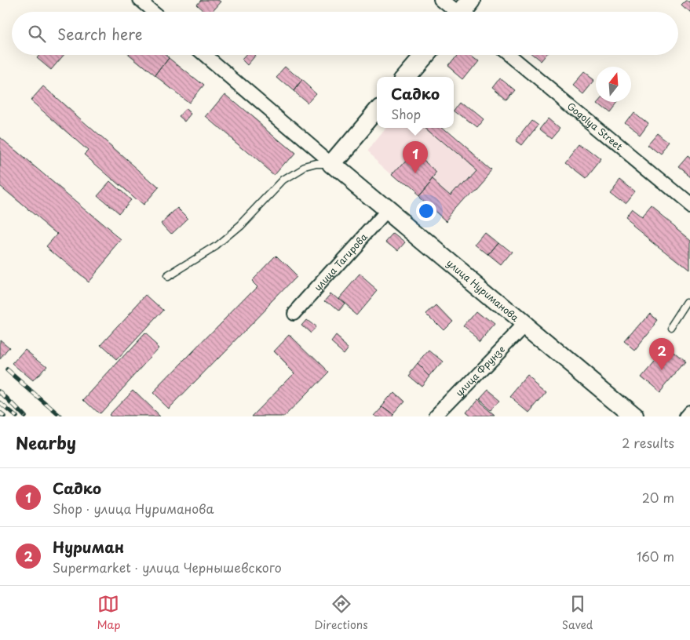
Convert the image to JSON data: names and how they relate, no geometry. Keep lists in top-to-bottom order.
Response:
{
  "streets": {
    "main road": ["улица Нуриманова"],
    "street": ["Gogolya Street", "улица Тагирова", "улица Фрунзе"]
  },
  "crossings": [
    ["улица Тагирова", "улица Нуриманова"],
    ["улица Нуриманова", "улица Фрунзе"]
  ],
  "north": "top",
  "page": {
    "search": "Search here",
    "popup": ["Садко", "Shop"],
    "pins": ["1", "2"],
    "heading": ["Nearby", "2 results"],
    "list": [
      {
        "mark": "1",
        "name": "Садко",
        "note": "Shop · улица Нуриманова",
        "value": "20 m"
      },
      {
        "mark": "2",
        "name": "Нуриман",
        "note": "Supermarket · улица Чернышевского",
        "value": "160 m"
      }
    ],
    "nav": ["Map", "Directions", "Saved"]
  }
}
